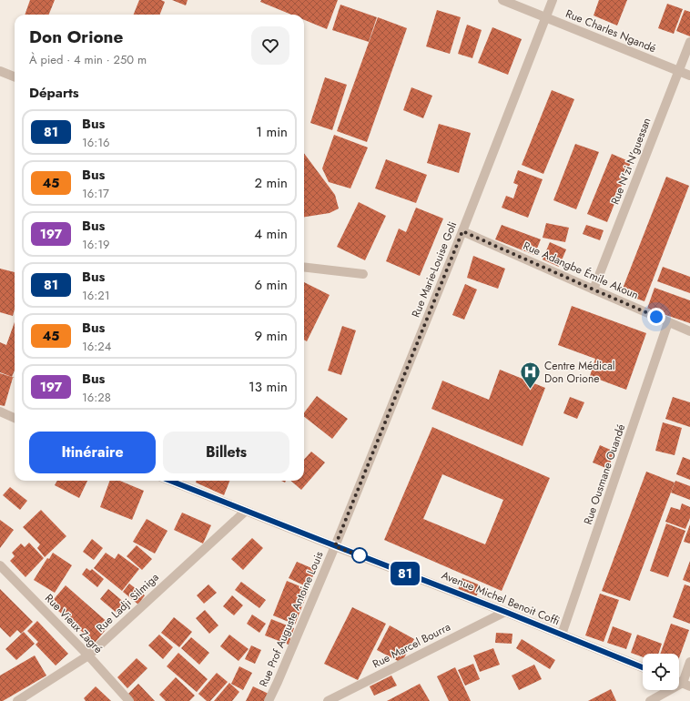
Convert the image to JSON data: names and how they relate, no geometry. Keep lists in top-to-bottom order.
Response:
{
  "streets": {
    "street": [
      "Rue Charles Ngandé",
      "Rue N'zi N'guessan",
      "Rue Marie-Louise Goli",
      "Rue Adangbe Émile Akoun",
      "Rue Ousmane Ouandé",
      "Avenue Michel Benoit Coffi",
      "Rue Ladji Silmiga",
      "Rue Prof Auguste Antoine Louis",
      "Rue Vieux Zagré",
      "Rue Marcel Bourra"
    ]
  },
  "crossings": [
    ["Rue Charles Ngandé", "Rue N'zi N'guessan"],
    ["Rue Charles Ngandé", "Rue Marie-Louise Goli"],
    ["Rue N'zi N'guessan", "Rue Adangbe Émile Akoun"],
    ["Rue Marie-Louise Goli", "Rue Adangbe Émile Akoun"],
    ["Rue Marie-Louise Goli", "Avenue Michel Benoit Coffi"],
    ["Rue Marie-Louise Goli", "Rue Prof Auguste Antoine Louis"],
    ["Rue Adangbe Émile Akoun", "Rue Ousmane Ouandé"],
    ["Rue Ousmane Ouandé", "Avenue Michel Benoit Coffi"],
    ["Avenue Michel Benoit Coffi", "Rue Ladji Silmiga"],
    ["Avenue Michel Benoit Coffi", "Rue Prof Auguste Antoine Louis"],
    ["Avenue Michel Benoit Coffi", "Rue Marcel Bourra"],
    ["Rue Ladji Silmiga", "Rue Vieux Zagré"]
  ],
  "places": {
    "hospital": ["Centre Médical Don Orione"]
  },
  "lines": ["bus line 81"],
  "page": {
    "on_map": "81",
    "heading": [
      ["Don Orione", "À pied · 4 min · 250 m"],
      "Départs"
    ],
    "list": [
      {
        "mark": "81",
        "name": "Bus",
        "note": "16:16",
        "value": "1 min"
      },
      {
        "mark": "45",
        "name": "Bus",
        "note": "16:17",
        "value": "2 min"
      },
      {
        "mark": "197",
        "name": "Bus",
        "note": "16:19",
        "value": "4 min"
      },
      {
        "mark": "81",
        "name": "Bus",
        "note": "16:21",
        "value": "6 min"
      },
      {
        "mark": "45",
        "name": "Bus",
        "note": "16:24",
        "value": "9 min"
      },
      {
        "mark": "197",
        "name": "Bus",
        "note": "16:28",
        "value": "13 min"
      }
    ],
    "buttons": ["Itinéraire", "Billets"]
  }
}
